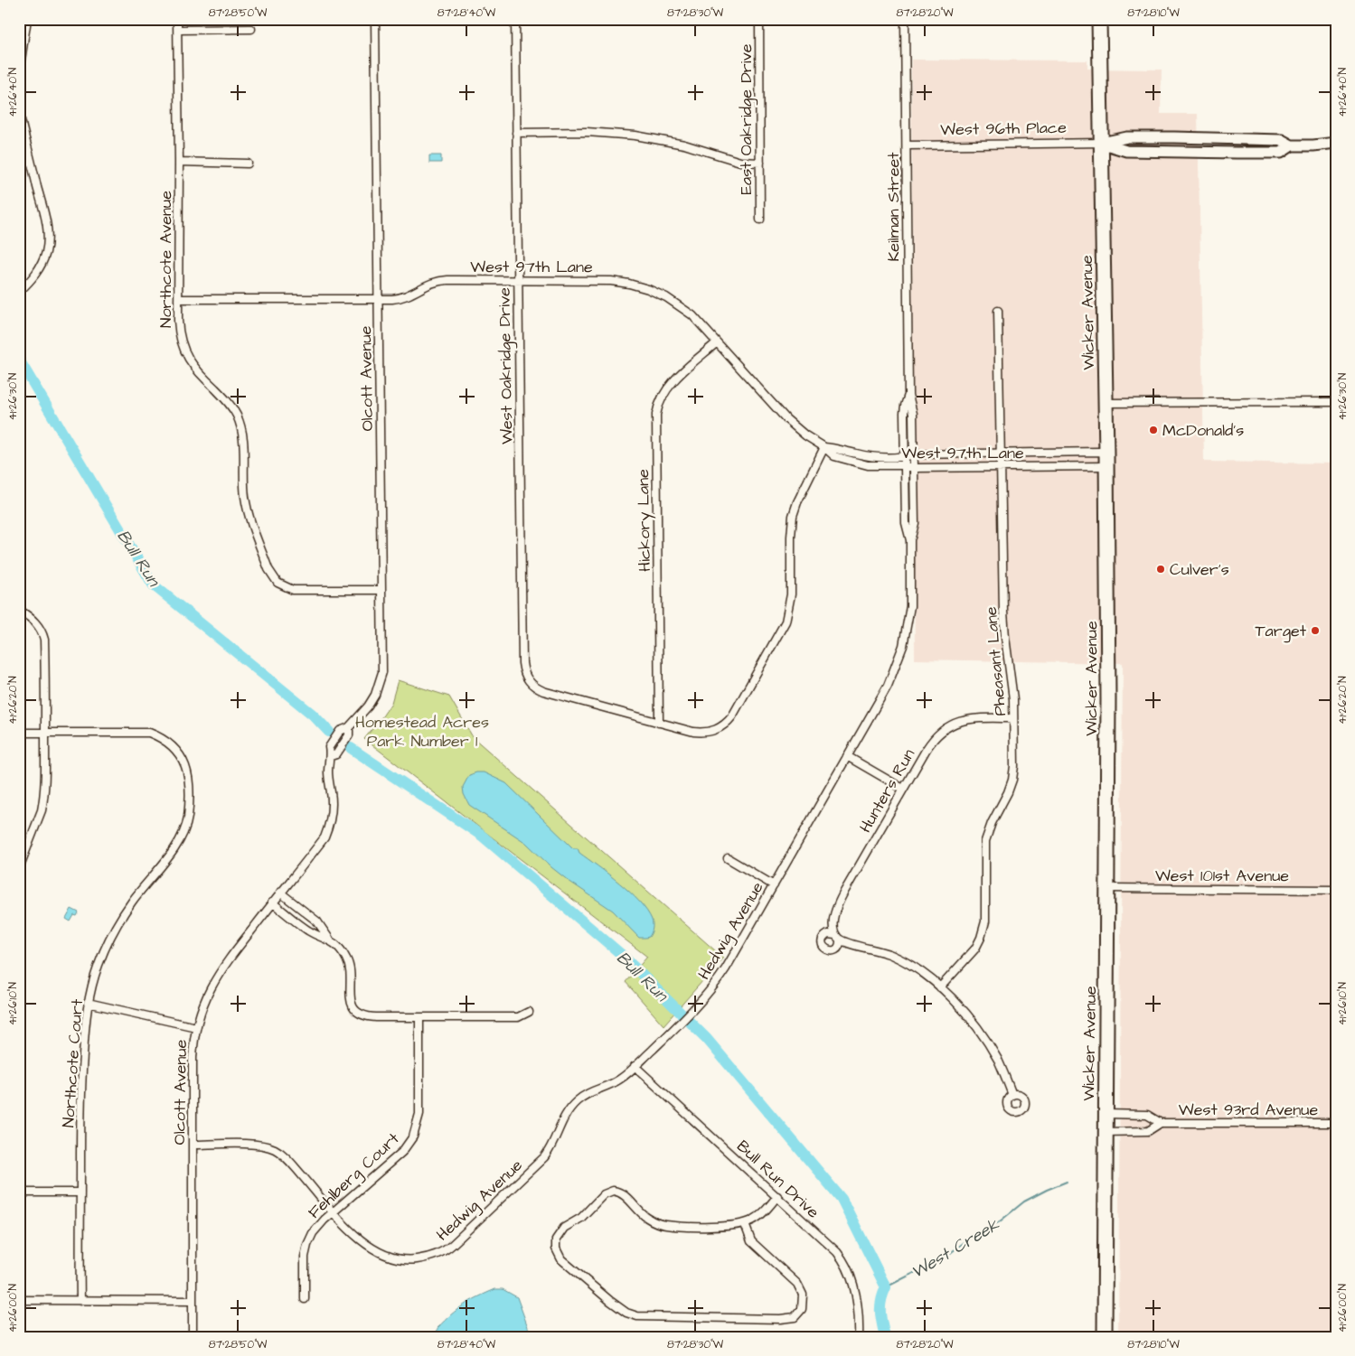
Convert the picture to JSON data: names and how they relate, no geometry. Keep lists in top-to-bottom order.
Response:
{
  "streets": {
    "highway": ["Wicker Avenue"],
    "street": [
      "East Oakridge Drive",
      "West 96th Place",
      "Keilman Street",
      "Northcote Avenue",
      "West 97th Lane",
      "West Oakridge Drive",
      "Olcott Avenue",
      "Hickory Lane",
      "Pheasant Lane",
      "Hunters Run",
      "West 101st Avenue",
      "Hedwig Avenue",
      "Northcote Court",
      "West 93rd Avenue",
      "Fehlberg Court",
      "Bull Run Drive"
    ]
  },
  "crossings": [
    ["West 96th Place", "Keilman Street"],
    ["West 96th Place", "Wicker Avenue"],
    ["Keilman Street", "West 97th Lane"],
    ["Keilman Street", "Hedwig Avenue"],
    ["Northcote Avenue", "West 97th Lane"],
    ["Northcote Avenue", "Olcott Avenue"],
    ["West 97th Lane", "Wicker Avenue"],
    ["West 97th Lane", "West Oakridge Drive"],
    ["West 97th Lane", "Olcott Avenue"],
    ["West 97th Lane", "Hickory Lane"],
    ["West 97th Lane", "Pheasant Lane"],
    ["West 97th Lane", "Hedwig Avenue"],
    ["Wicker Avenue", "West 101st Avenue"],
    ["Wicker Avenue", "West 93rd Avenue"],
    ["West Oakridge Drive", "Hickory Lane"],
    ["Olcott Avenue", "Hedwig Avenue"],
    ["Pheasant Lane", "Hunters Run"],
    ["Hedwig Avenue", "Fehlberg Court"],
    ["Hedwig Avenue", "Bull Run Drive"]
  ],
  "water": ["Bull Run", "West Creek"],
  "parks": ["Homestead Acres Park Number 1"],
  "places": ["McDonald's", "Culver's", "Target"],
  "coordinates": [
    "87°28'50\"W",
    "87°28'40\"W",
    "87°28'30\"W",
    "87°28'20\"W",
    "87°28'10\"W",
    "41°26'40\"N",
    "41°26'30\"N",
    "41°26'20\"N",
    "41°26'10\"N",
    "41°26'00\"N"
  ]
}
